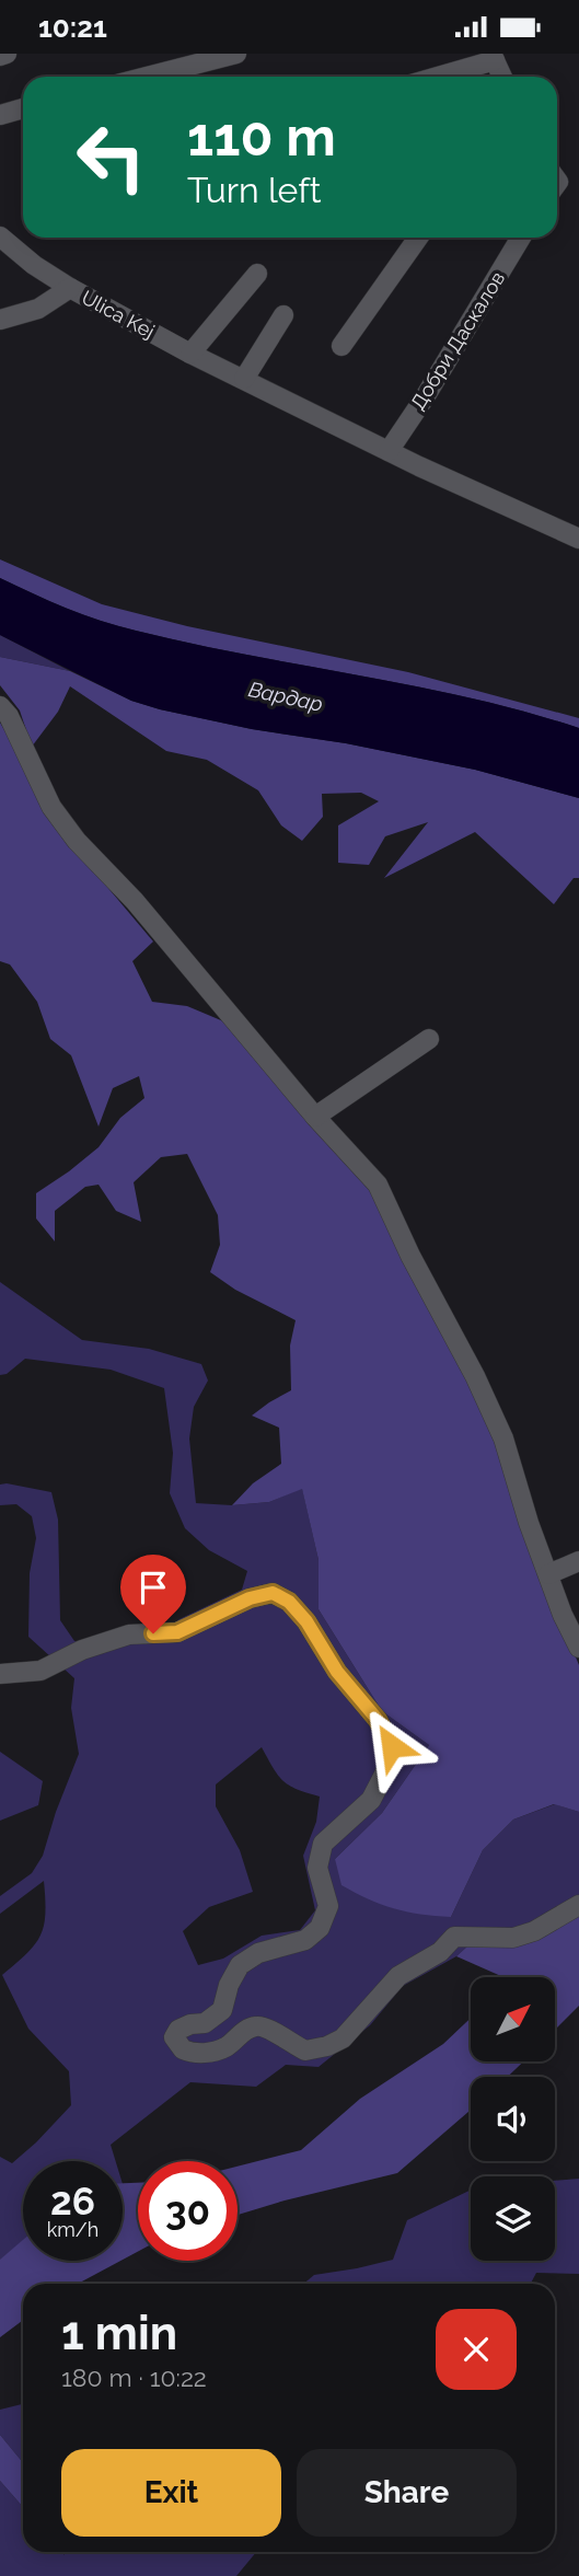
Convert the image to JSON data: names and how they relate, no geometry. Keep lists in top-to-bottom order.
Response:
{
  "streets": {
    "street": ["Ulica Kej", "Добри Даскалов"]
  },
  "crossings": [
    ["Ulica Kej", "Добри Даскалов"]
  ],
  "water": ["Вардар"],
  "north": "top right",
  "page": {
    "status": "10:21",
    "turn": ["110 m", "Turn left"],
    "speed": "26 km/h",
    "limit": "30",
    "heading": ["1 min", "180 m · 10:22"],
    "buttons": ["Exit", "Share"]
  }
}
